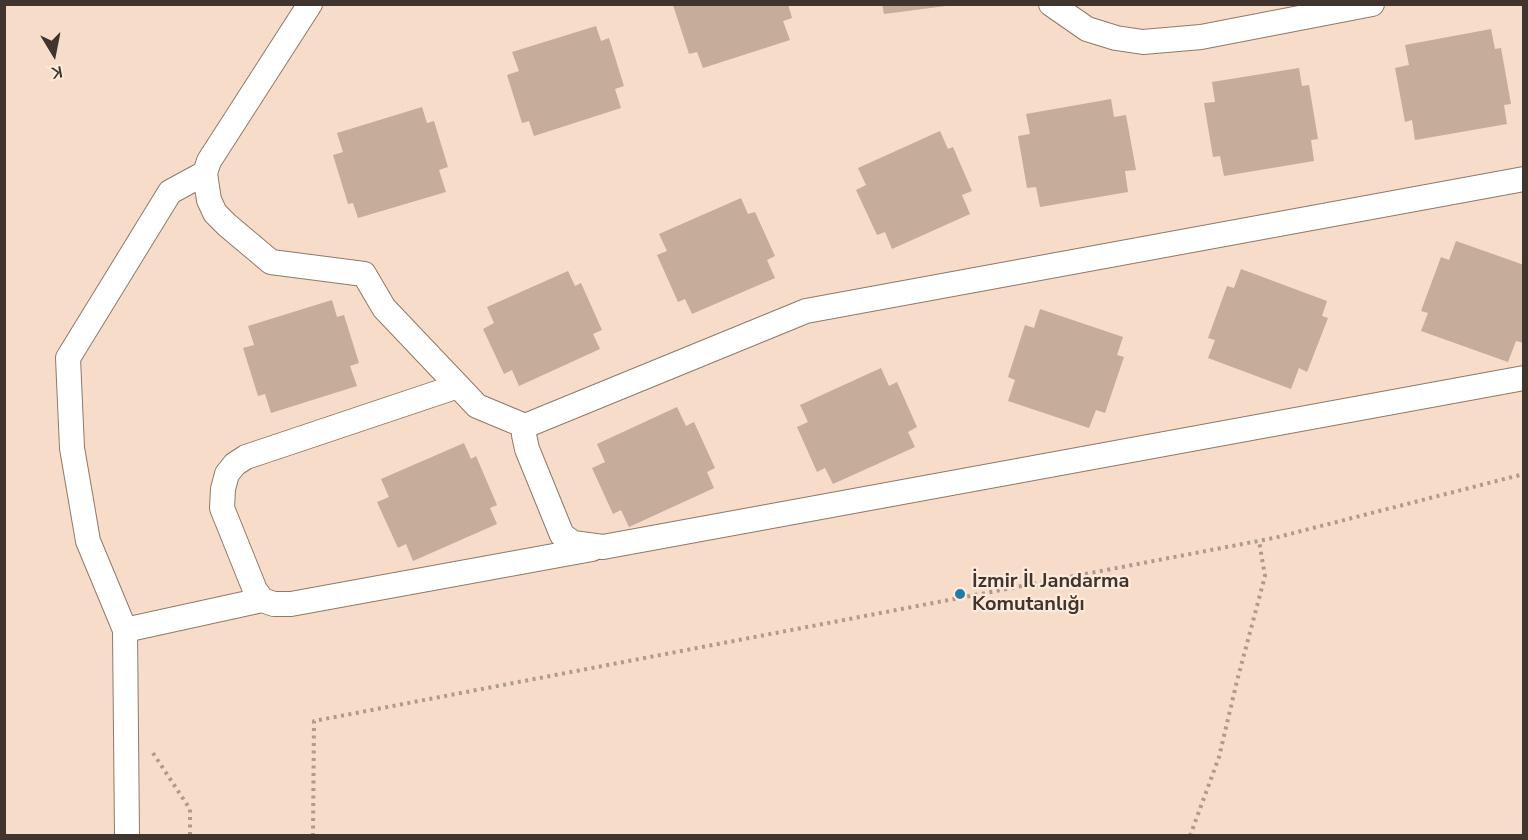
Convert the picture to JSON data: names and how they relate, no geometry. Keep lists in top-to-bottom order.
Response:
{
  "places": ["İzmir İl Jandarma Komutanlığı"],
  "north": "bottom"
}
